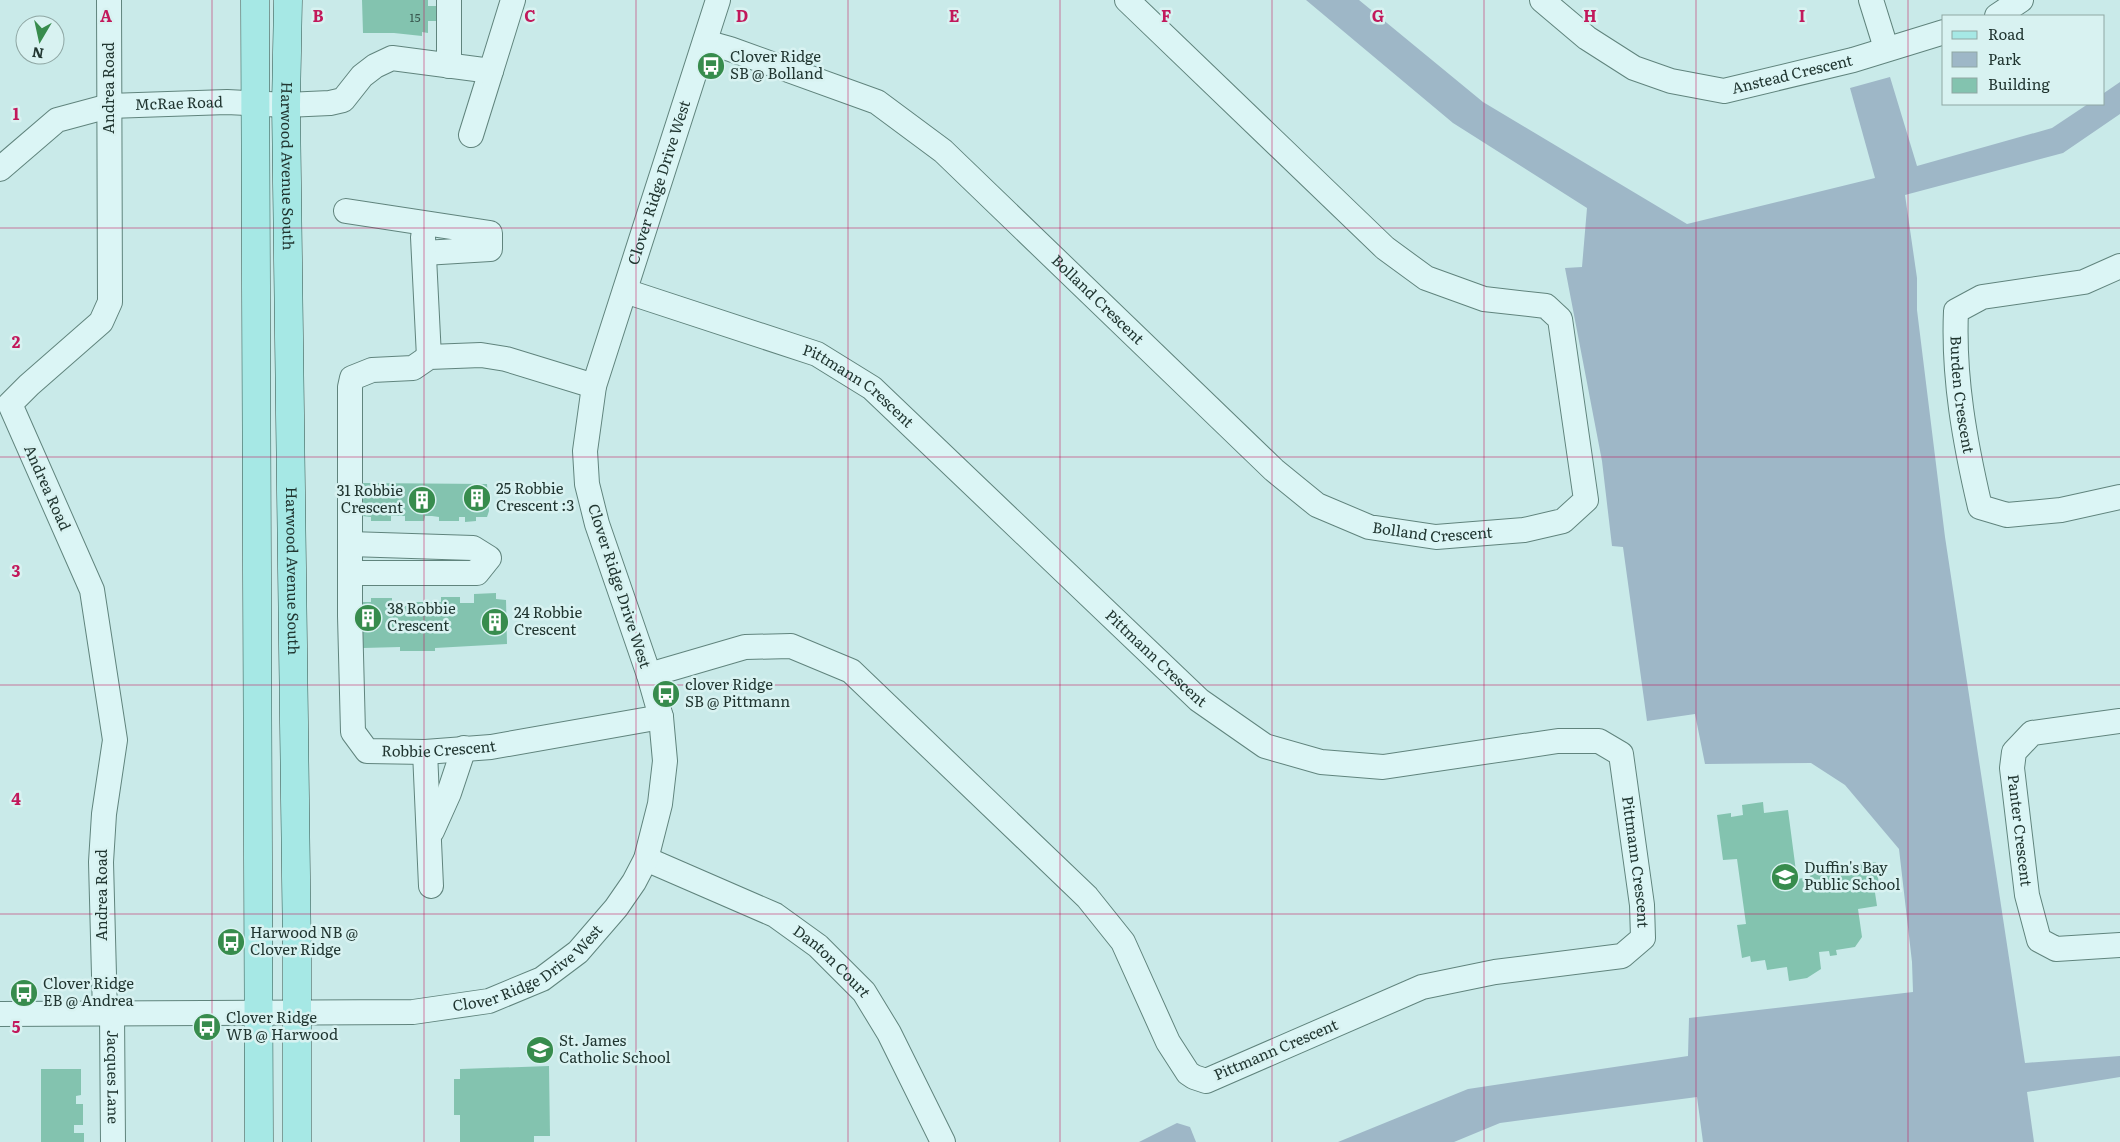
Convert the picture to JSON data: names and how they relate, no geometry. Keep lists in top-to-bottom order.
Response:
{
  "streets": {
    "main road": ["Harwood Avenue South"],
    "street": [
      "Anstead Crescent",
      "Andrea Road",
      "McRae Road",
      "Clover Ridge Drive West",
      "Bolland Crescent",
      "Pittmann Crescent",
      "Burden Crescent",
      "Robbie Crescent",
      "Panter Crescent",
      "Danton Court",
      "Jacques Lane"
    ]
  },
  "crossings": [
    ["Andrea Road", "McRae Road"],
    ["Andrea Road", "Clover Ridge Drive West"],
    ["Andrea Road", "Jacques Lane"],
    ["McRae Road", "Harwood Avenue South"],
    ["Harwood Avenue South", "Clover Ridge Drive West"],
    ["Clover Ridge Drive West", "Bolland Crescent"],
    ["Clover Ridge Drive West", "Pittmann Crescent"],
    ["Clover Ridge Drive West", "Robbie Crescent"],
    ["Clover Ridge Drive West", "Danton Court"],
    ["Clover Ridge Drive West", "Jacques Lane"]
  ],
  "places": {
    "bus stop": [
      "Clover Ridge SB @ Bolland",
      "clover Ridge SB @ Pittmann",
      "Harwood NB @ Clover Ridge",
      "Clover Ridge EB @ Andrea",
      "Clover Ridge WB @ Harwood"
    ],
    "building": [
      "25 Robbie Crescent :3",
      "31 Robbie Crescent",
      "38 Robbie Crescent",
      "24 Robbie Crescent"
    ],
    "school or university": ["Duffin's Bay Public School", "St. James Catholic School"]
  },
  "house_numbers": ["15"],
  "legend": ["Road", "Park", "Building"],
  "north": "bottom",
  "grid": {
    "columns": [
      "A",
      "B",
      "C",
      "D",
      "E",
      "F",
      "G",
      "H",
      "I"
    ],
    "rows": [
      "1",
      "2",
      "3",
      "4",
      "5"
    ]
  }
}
